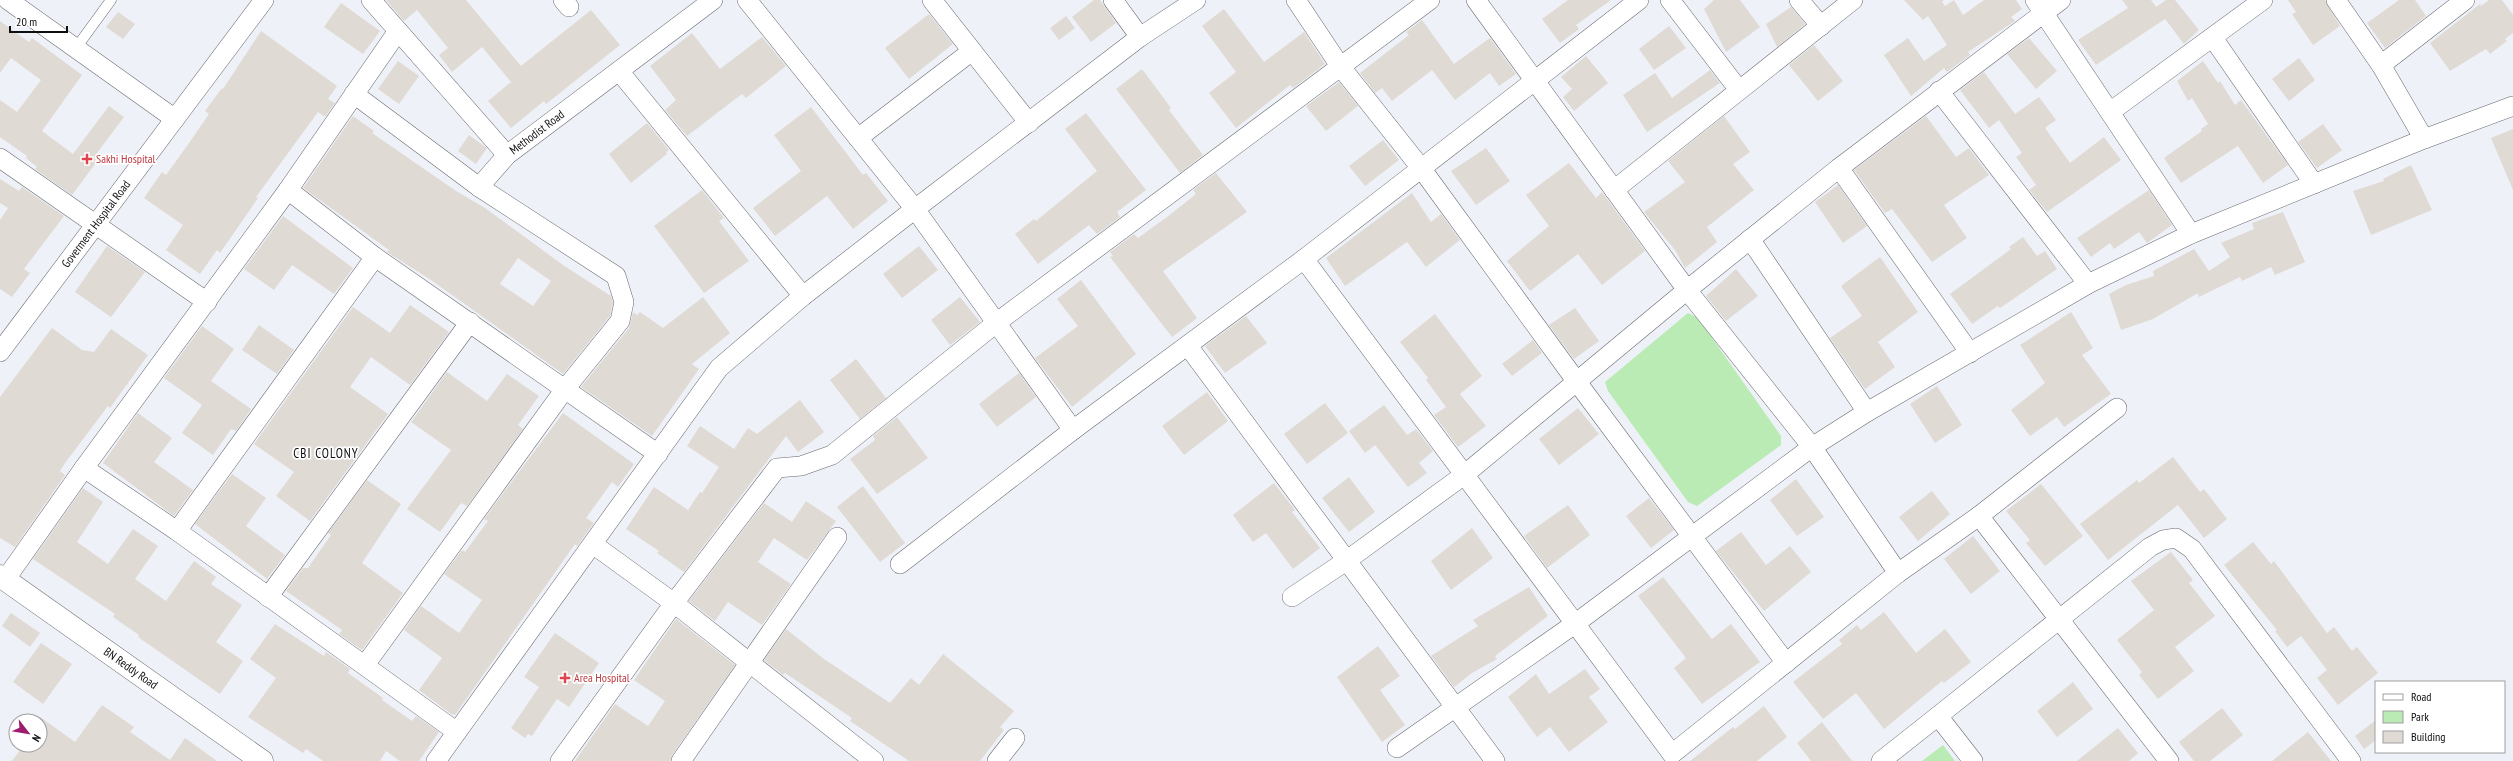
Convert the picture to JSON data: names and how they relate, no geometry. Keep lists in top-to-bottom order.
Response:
{
  "streets": {
    "street": ["Methodist Road", "Goverment Hospital Road", "BN Reddy Road"]
  },
  "districts": ["CBI COLONY"],
  "places": {
    "health": ["Sakhi Hospital", "Area Hospital"]
  },
  "legend": ["Road", "Park", "Building"],
  "scale_bar": "20 m",
  "north": "bottom right"
}
